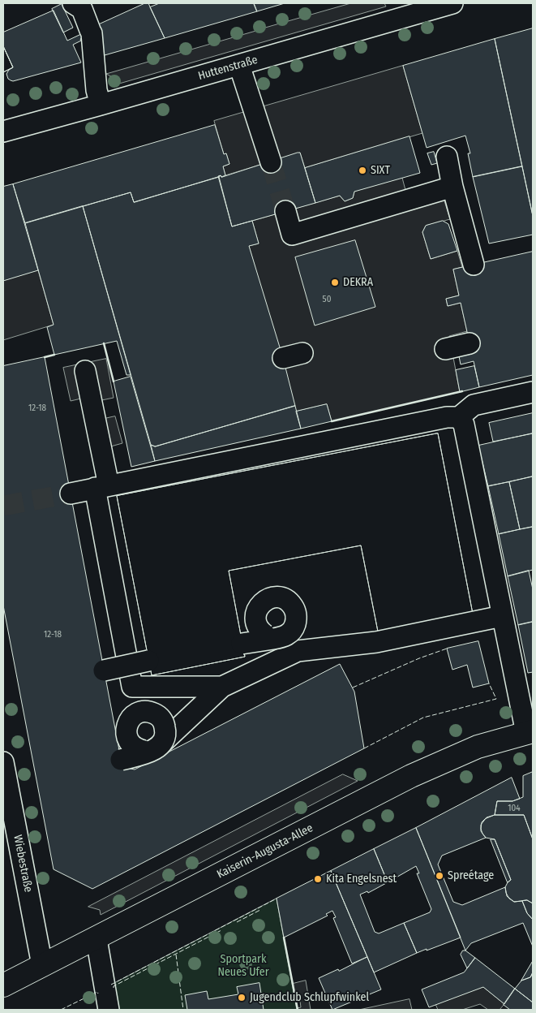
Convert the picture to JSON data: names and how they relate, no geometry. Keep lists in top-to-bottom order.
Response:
{
  "streets": {
    "main road": ["Kaiserin-Augusta-Allee"],
    "street": ["Huttenstraße", "Wiebestraße"]
  },
  "crossings": [
    ["Kaiserin-Augusta-Allee", "Wiebestraße"]
  ],
  "parks": ["Sportpark Neues Ufer"],
  "places": [
    "SIXT",
    "DEKRA",
    "Spreétage",
    "Kita Engelsnest",
    "Jugendclub Schlupfwinkel"
  ],
  "house_numbers": [
    "50",
    "12-18",
    "12-18",
    "104"
  ]
}
